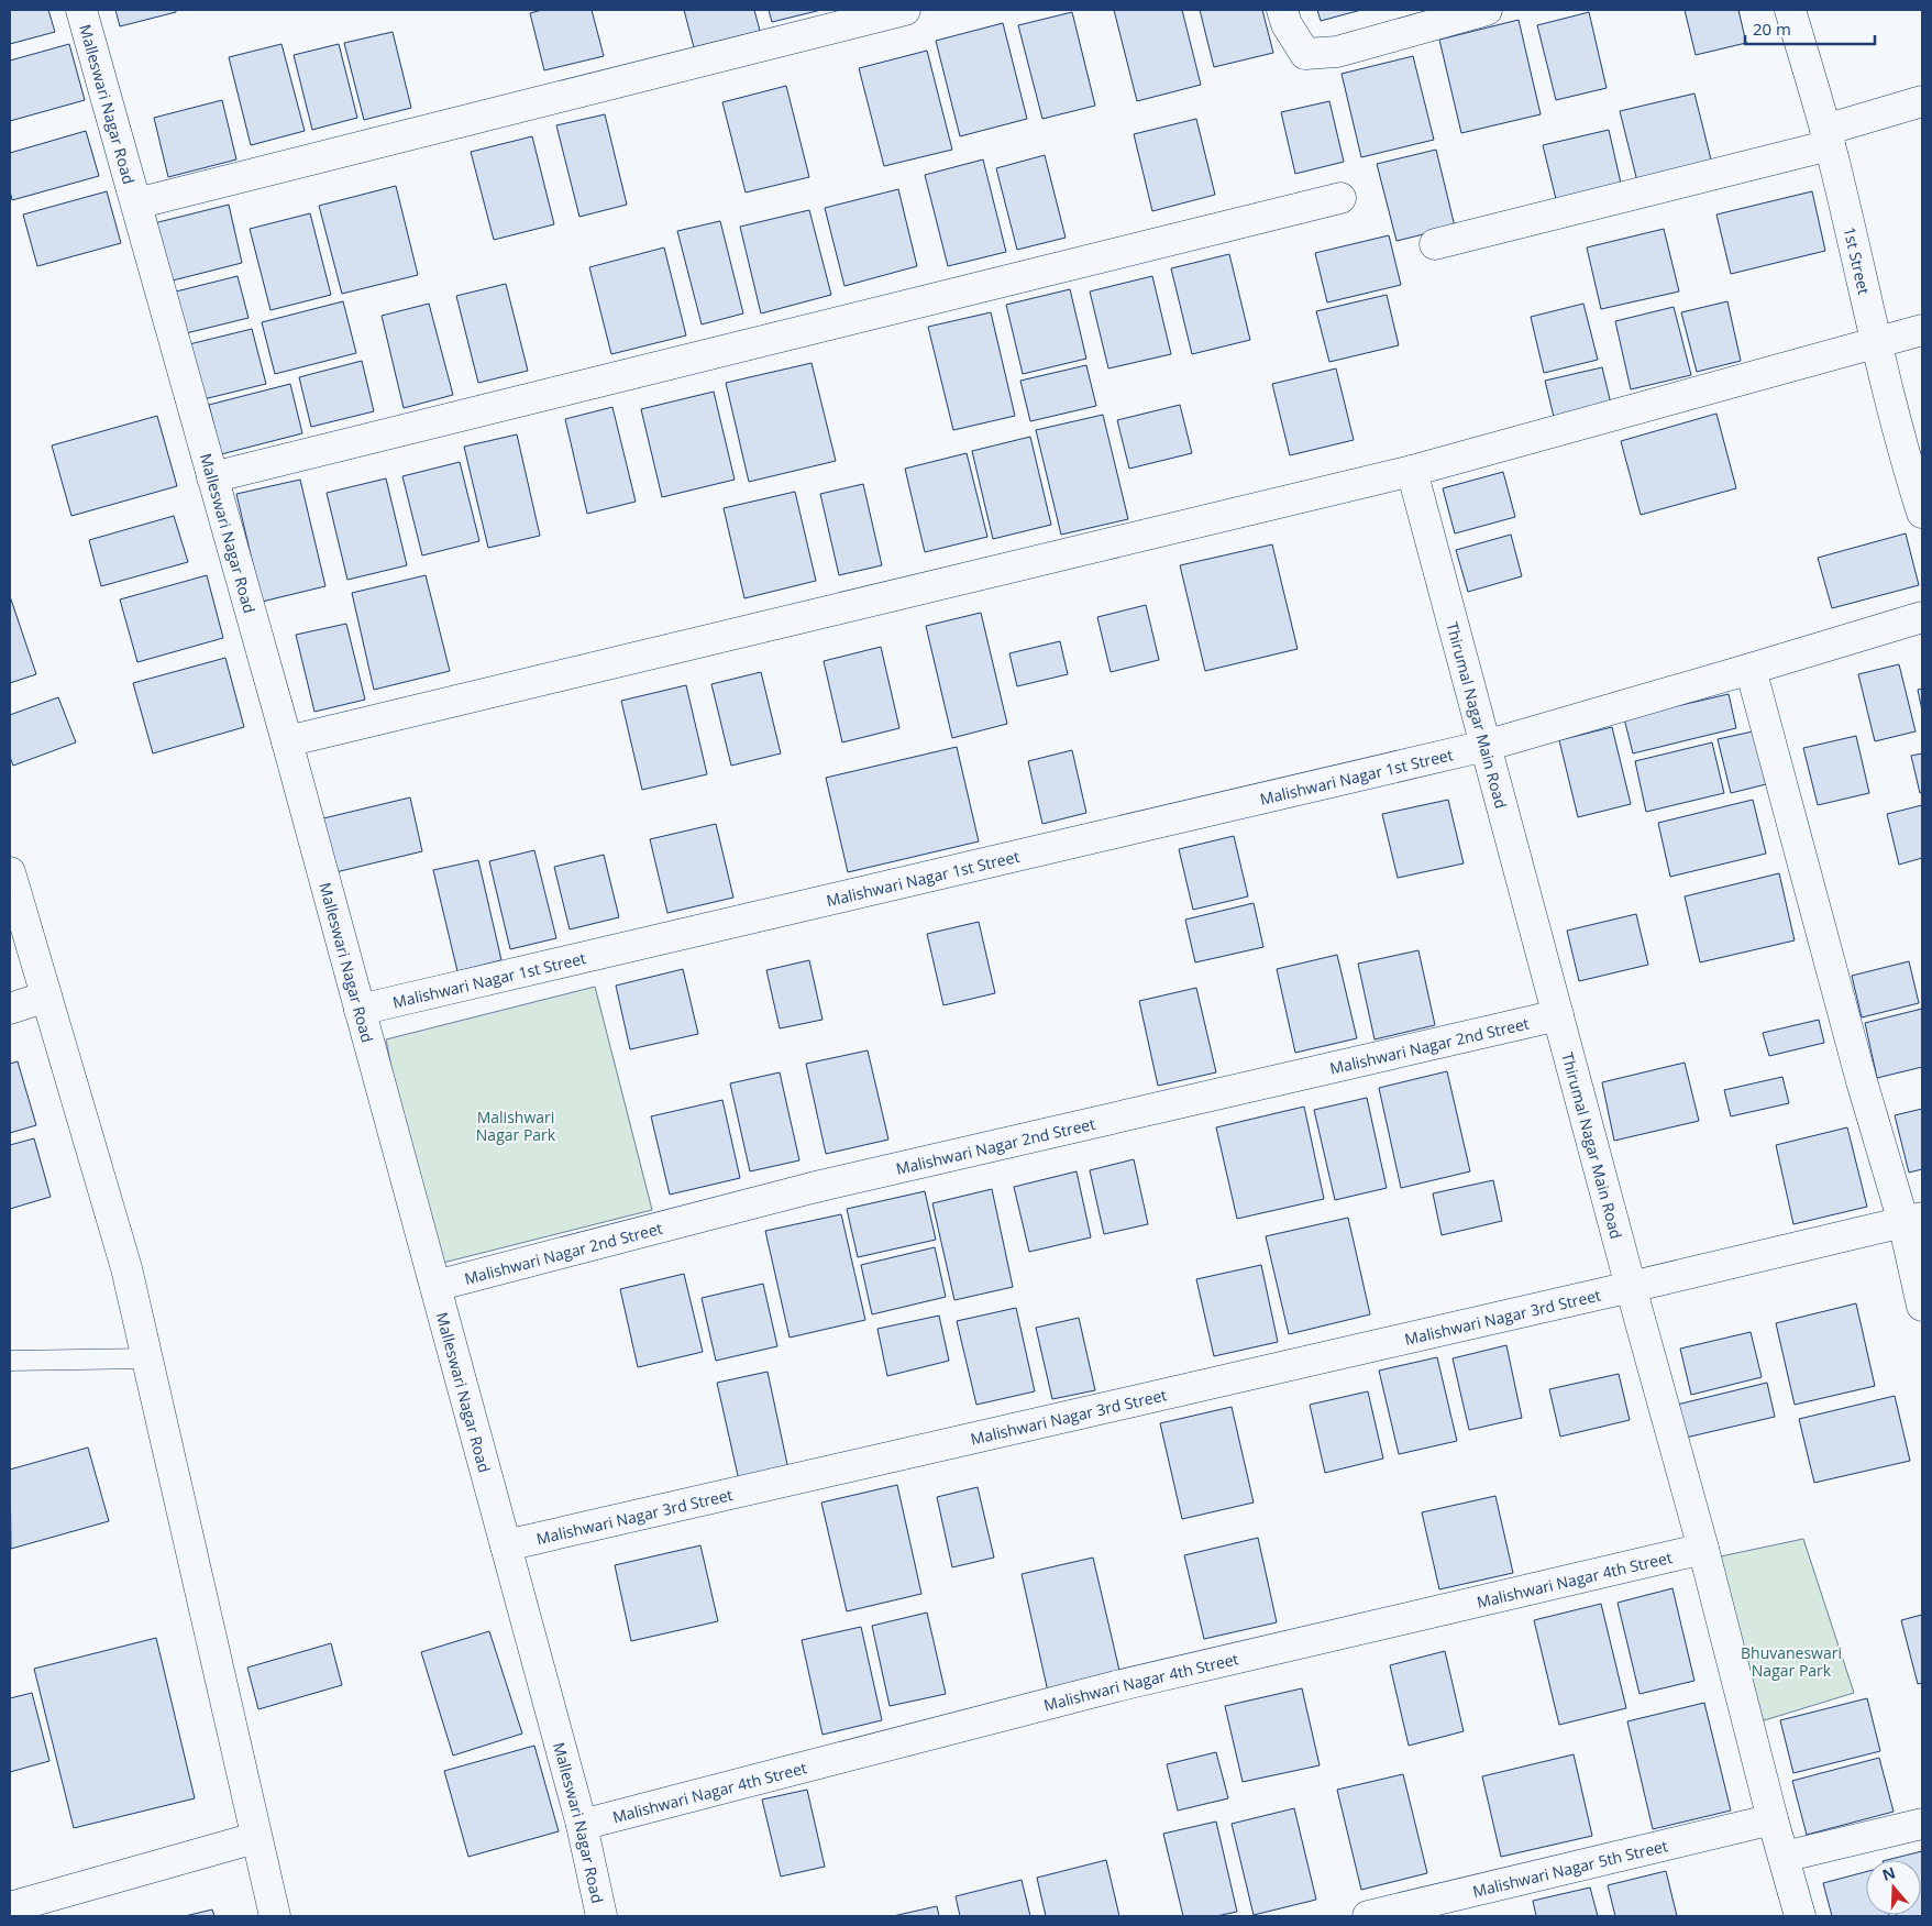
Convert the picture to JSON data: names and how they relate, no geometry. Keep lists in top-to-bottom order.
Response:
{
  "streets": {
    "street": [
      "Malleswari Nagar Road",
      "1st Street",
      "Thirumal Nagar Main Road",
      "Malishwari Nagar 1st Street",
      "Malishwari Nagar 2nd Street",
      "Malishwari Nagar 3rd Street",
      "Malishwari Nagar 4th Street",
      "Malishwari Nagar 5th Street"
    ]
  },
  "crossings": [
    ["Malleswari Nagar Road", "Malishwari Nagar 1st Street"],
    ["Malleswari Nagar Road", "Malishwari Nagar 2nd Street"],
    ["Malleswari Nagar Road", "Malishwari Nagar 3rd Street"],
    ["Malleswari Nagar Road", "Malishwari Nagar 4th Street"],
    ["Thirumal Nagar Main Road", "Malishwari Nagar 1st Street"],
    ["Thirumal Nagar Main Road", "Malishwari Nagar 2nd Street"],
    ["Thirumal Nagar Main Road", "Malishwari Nagar 3rd Street"],
    ["Thirumal Nagar Main Road", "Malishwari Nagar 4th Street"],
    ["Thirumal Nagar Main Road", "Malishwari Nagar 5th Street"]
  ],
  "parks": ["Malishwari Nagar Park", "Bhuvaneswari Nagar Park"],
  "scale_bar": "20 m",
  "north": "top"
}
